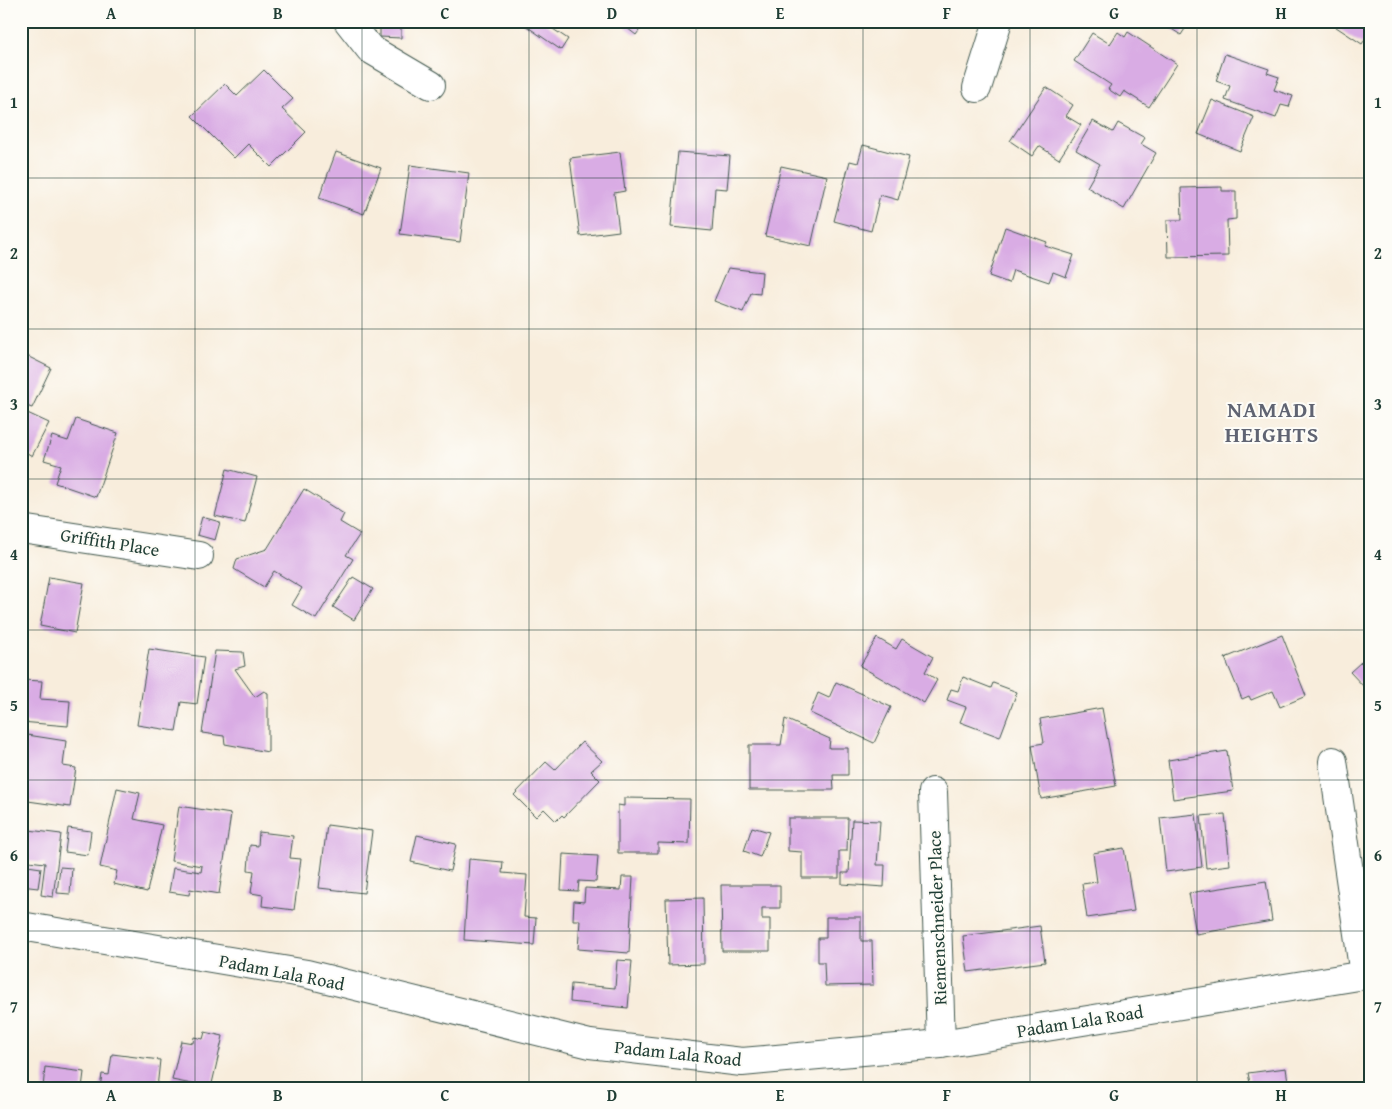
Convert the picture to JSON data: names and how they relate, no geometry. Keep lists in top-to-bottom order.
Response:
{
  "streets": {
    "street": ["Griffith Place", "Riemenschneider Place", "Padam Lala Road"]
  },
  "crossings": [
    ["Riemenschneider Place", "Padam Lala Road"]
  ],
  "districts": ["NAMADI HEIGHTS"],
  "grid": {
    "columns": [
      "A",
      "B",
      "C",
      "D",
      "E",
      "F",
      "G",
      "H"
    ],
    "rows": [
      "1",
      "2",
      "3",
      "4",
      "5",
      "6",
      "7"
    ]
  }
}
